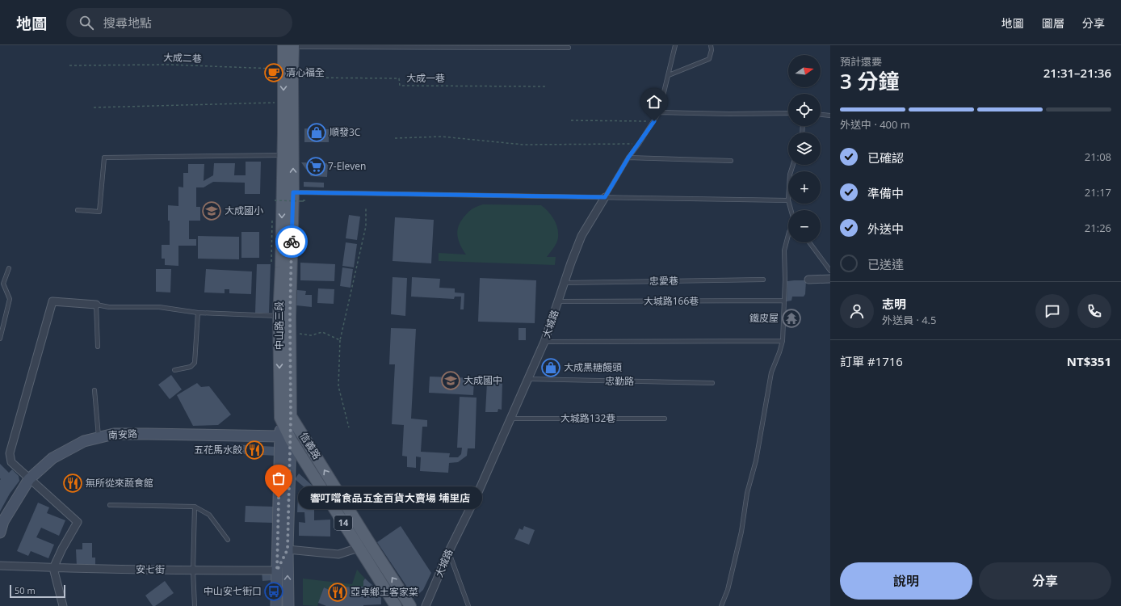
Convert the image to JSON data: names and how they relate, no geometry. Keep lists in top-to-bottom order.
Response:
{
  "streets": {
    "main road": ["中山路三段", "信義路", "14"],
    "street": ["大城路", "南安路", "安七街"],
    "lane": [
      "忠愛巷",
      "大城路166巷",
      "忠勤路",
      "大城路132巷"
    ],
    "path": ["大成二巷", "大成一巷"]
  },
  "crossings": [
    ["大成二巷", "中山路三段"],
    ["大成一巷", "中山路三段"],
    ["忠愛巷", "大城路"],
    ["大城路166巷", "大城路"],
    ["大城路", "忠勤路"],
    ["大城路", "大城路132巷"],
    ["中山路三段", "信義路"],
    ["南安路", "信義路"]
  ],
  "places": {
    "cafe": ["清心福全"],
    "shop": ["順發3C", "大成黑糖饅頭"],
    "supermarket": ["7-Eleven"],
    "school or university": ["大成國小", "大成國中"],
    "temple": ["鐵皮屋"],
    "restaurant": ["五花馬水餃", "無所從來蔬食館", "亞卓鄉土客家菜"],
    "other": ["響叮噹食品五金百貨大賣場 埔里店"],
    "bus stop": ["中山安七街口"]
  },
  "scale_bar": "50 m",
  "north": "right",
  "page": {
    "header": "地圖",
    "search": "搜尋地點",
    "nav": ["地圖", "圖層", "分享"],
    "heading": ["3 分鐘", "預計還要", "21:31–21:36"],
    "panel": [
      "志明",
      "外送員 · 4.5",
      "訂單 #1716",
      "NT$351"
    ],
    "map_buttons": ["+", "−"],
    "bar": "外送中 · 400 m",
    "list": [
      ["已確認", "21:08"],
      ["準備中", "21:17"],
      ["外送中", "21:26"],
      "已送達"
    ],
    "bubble": "響叮噹食品五金百貨大賣場 埔里店",
    "buttons": ["說明", "分享"],
    "scale": "50 m"
  }
}
